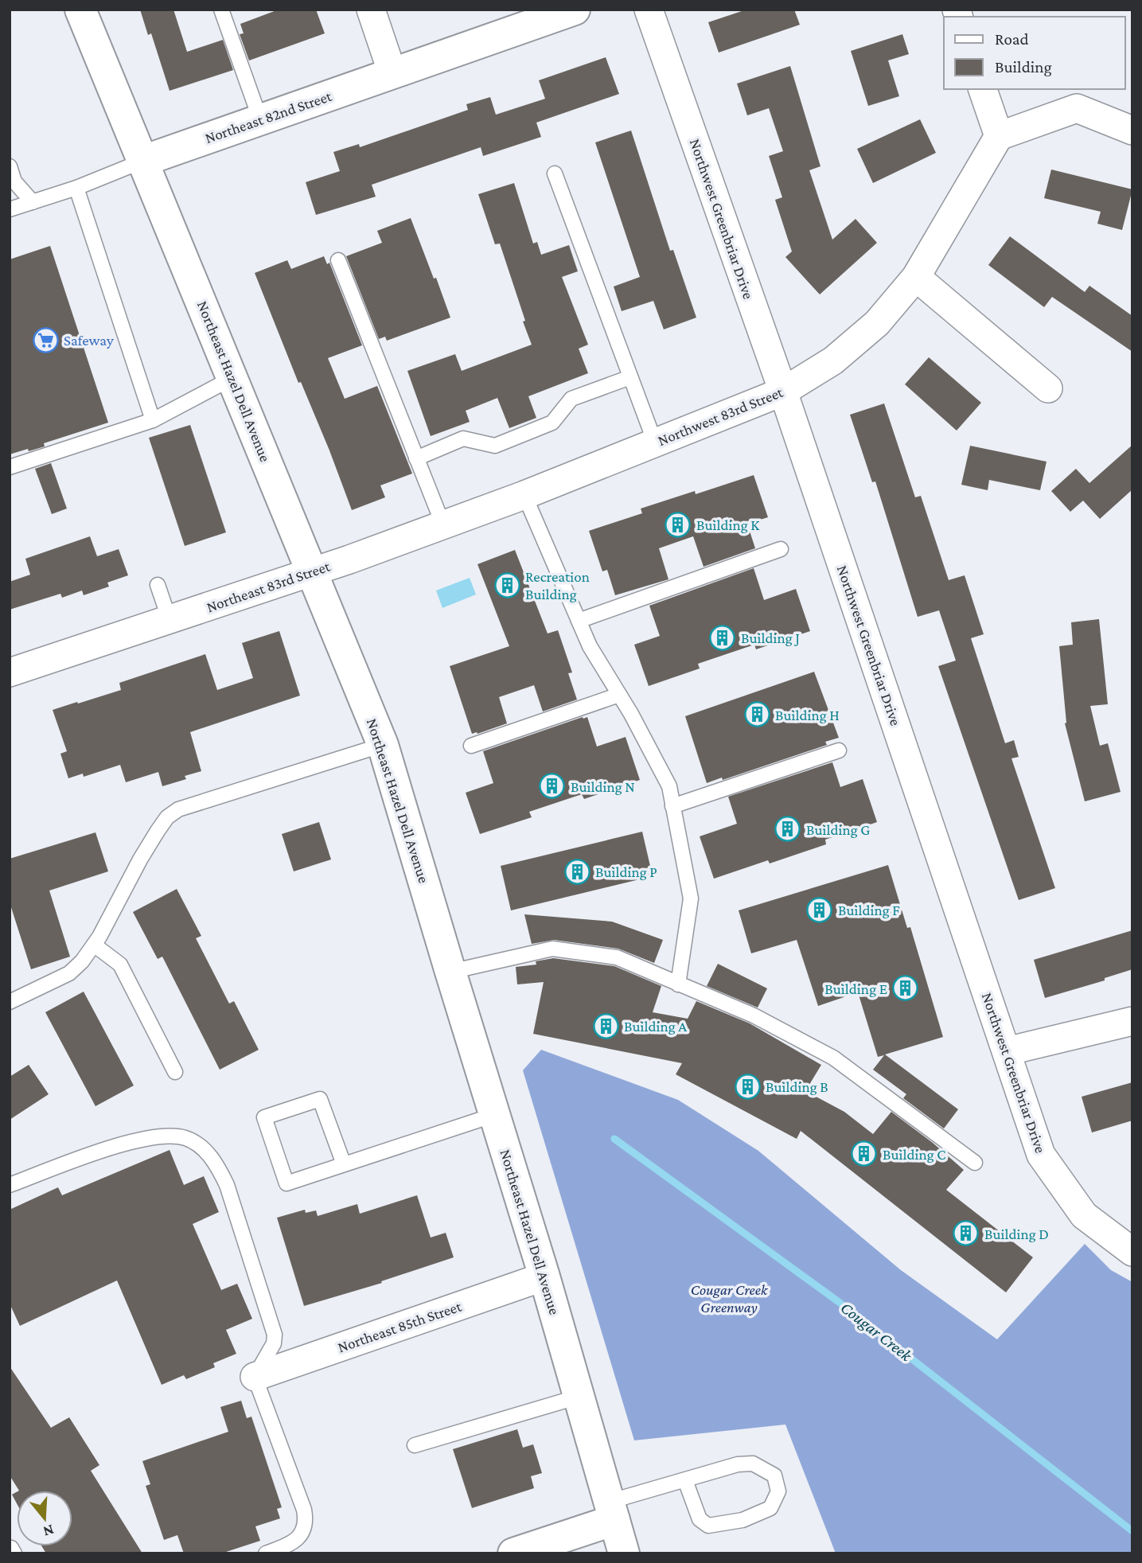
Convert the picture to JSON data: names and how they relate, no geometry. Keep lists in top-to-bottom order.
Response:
{
  "streets": {
    "main road": ["Northeast 82nd Street", "Northeast Hazel Dell Avenue"],
    "street": [
      "Northwest Greenbriar Drive",
      "Northwest 83rd Street",
      "Northeast 83rd Street",
      "Northeast 85th Street"
    ]
  },
  "crossings": [
    ["Northeast 82nd Street", "Northeast Hazel Dell Avenue"],
    ["Northwest Greenbriar Drive", "Northwest 83rd Street"],
    ["Northeast Hazel Dell Avenue", "Northeast 83rd Street"],
    ["Northeast Hazel Dell Avenue", "Northeast 85th Street"],
    ["Northwest 83rd Street", "Northeast 83rd Street"]
  ],
  "water": ["Cougar Creek"],
  "parks": ["Cougar Creek Greenway"],
  "places": {
    "supermarket": ["Safeway"],
    "building": [
      "Building K",
      "Recreation Building",
      "Building J",
      "Building H",
      "Building N",
      "Building G",
      "Building P",
      "Building F",
      "Building E",
      "Building A",
      "Building B",
      "Building C",
      "Building D"
    ]
  },
  "legend": ["Road", "Building"],
  "north": "bottom"
}
